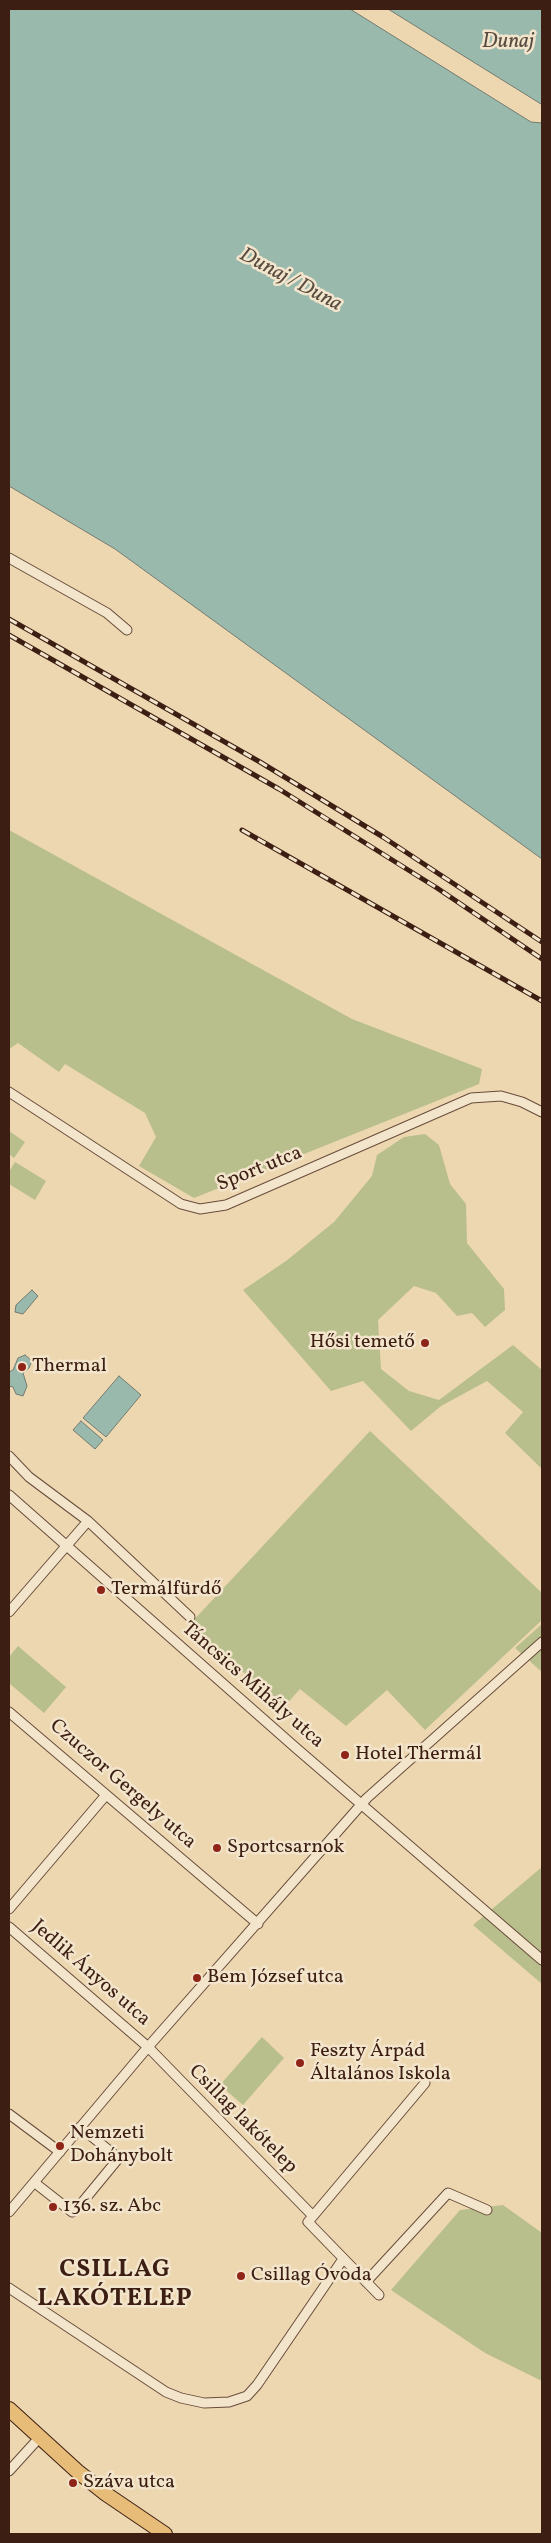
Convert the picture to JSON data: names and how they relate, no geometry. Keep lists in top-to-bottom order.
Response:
{
  "streets": {
    "street": [
      "Sport utca",
      "Táncsics Mihály utca",
      "Czuczor Gergely utca",
      "Jedlik Ányos utca",
      "Csillag lakótelep"
    ]
  },
  "crossings": [
    ["Jedlik Ányos utca", "Csillag lakótelep"]
  ],
  "districts": ["CSILLAG LAKÓTELEP"],
  "water": ["Dunaj", "Dunaj / Duna"],
  "places": [
    "Hősi temető",
    "Thermal",
    "Termálfürdő",
    "Hotel Thermál",
    "Sportcsarnok",
    "Bem József utca",
    "Feszty Árpád Általános Iskola",
    "Nemzeti Dohánybolt",
    "136. sz. Abc",
    "Csillag Óvoda",
    "Száva utca"
  ]
}
